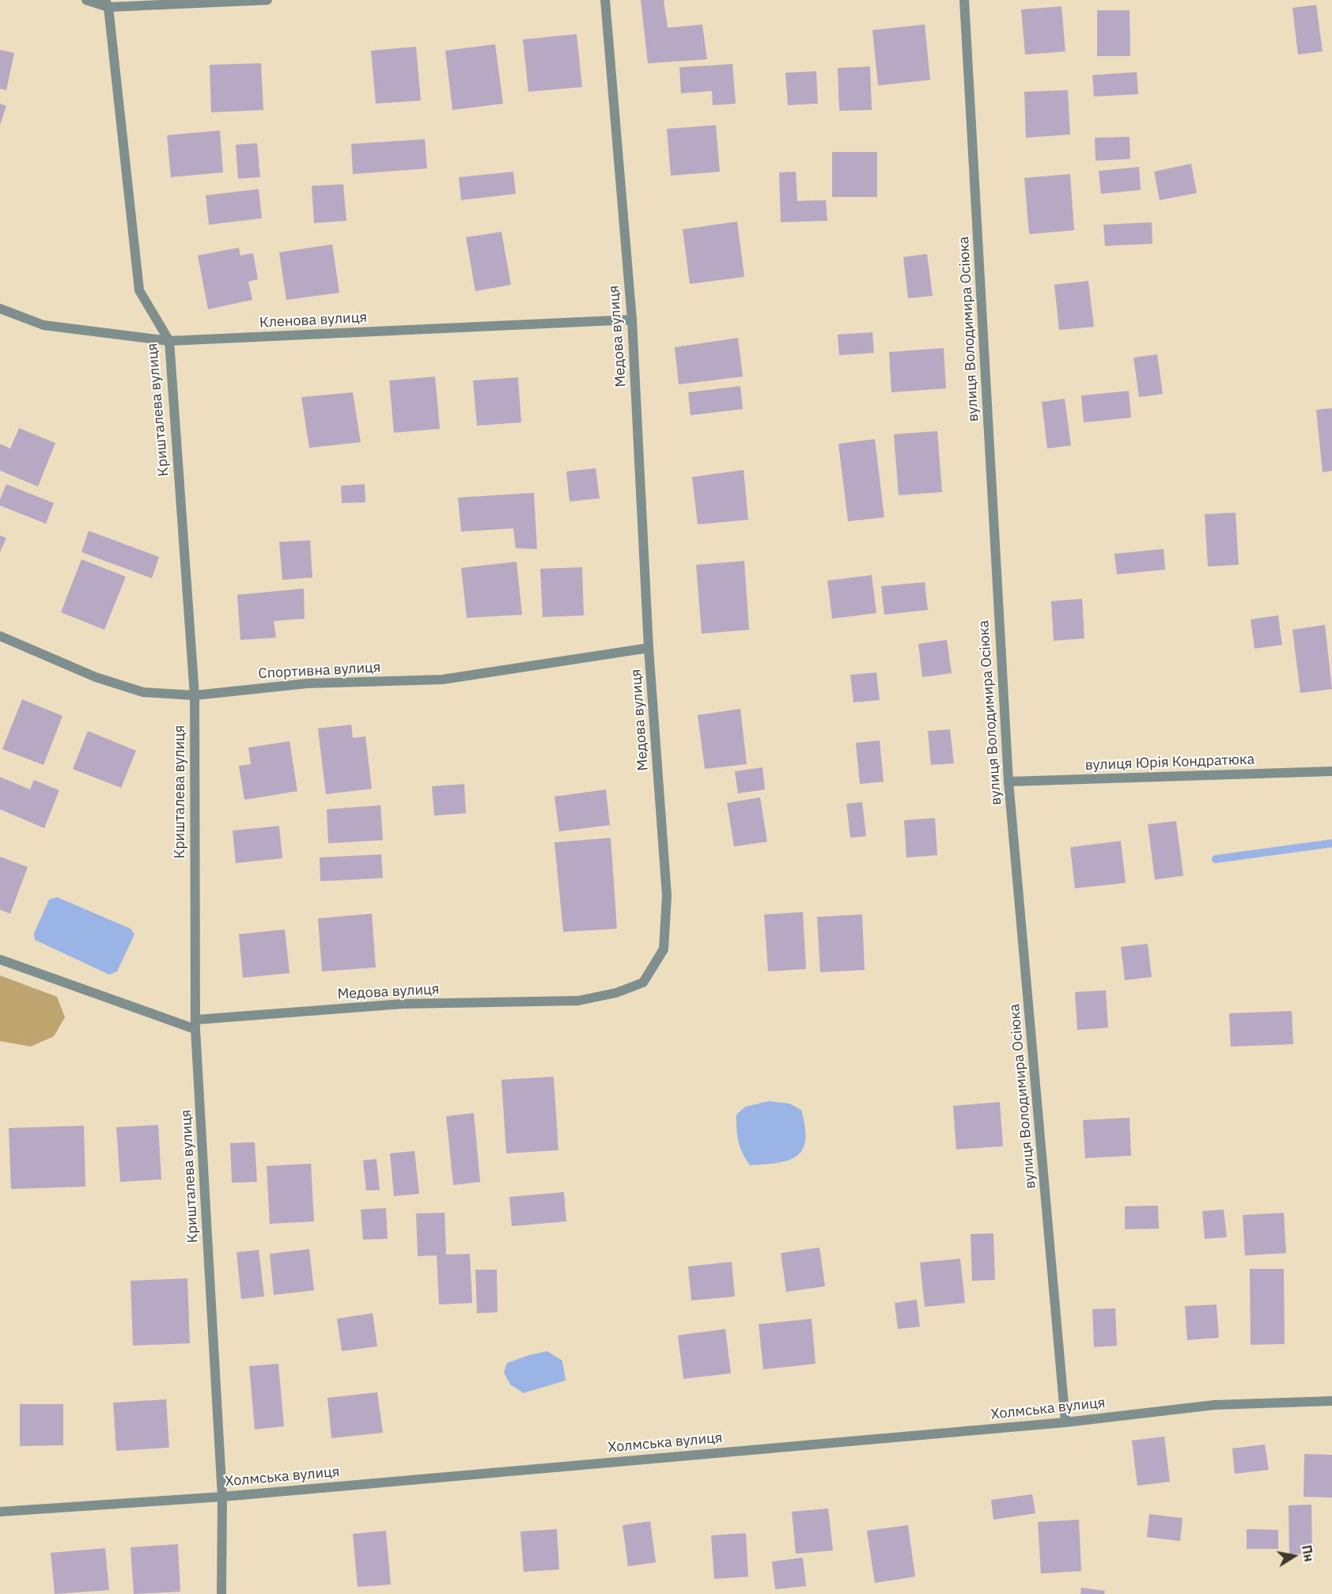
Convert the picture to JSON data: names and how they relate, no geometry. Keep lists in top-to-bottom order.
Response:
{
  "streets": {
    "street": [
      "Кленова вулиця",
      "вулиця Володимира Осіюка",
      "Медова вулиця",
      "Кришталева вулиця",
      "Спортивна вулиця",
      "вулиця Юрія Кондратюка",
      "Холмська вулиця"
    ]
  },
  "crossings": [
    ["Кленова вулиця", "Медова вулиця"],
    ["Кленова вулиця", "Кришталева вулиця"],
    ["вулиця Володимира Осіюка", "вулиця Юрія Кондратюка"],
    ["вулиця Володимира Осіюка", "Холмська вулиця"],
    ["Медова вулиця", "Кришталева вулиця"],
    ["Медова вулиця", "Спортивна вулиця"],
    ["Кришталева вулиця", "Спортивна вулиця"],
    ["Кришталева вулиця", "Холмська вулиця"]
  ],
  "north": "right"
}
